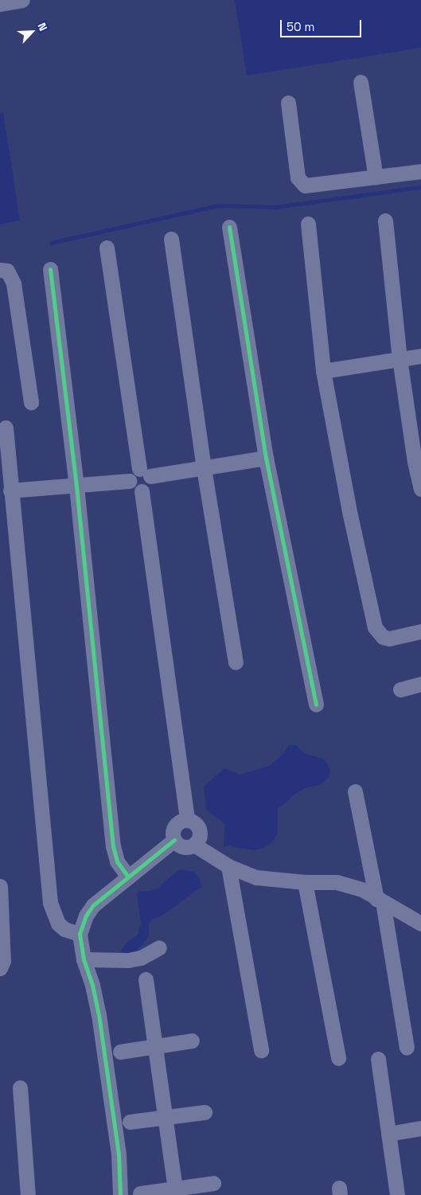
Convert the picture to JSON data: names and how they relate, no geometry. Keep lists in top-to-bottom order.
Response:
{
  "scale_bar": "50 m",
  "north": "top right"
}
